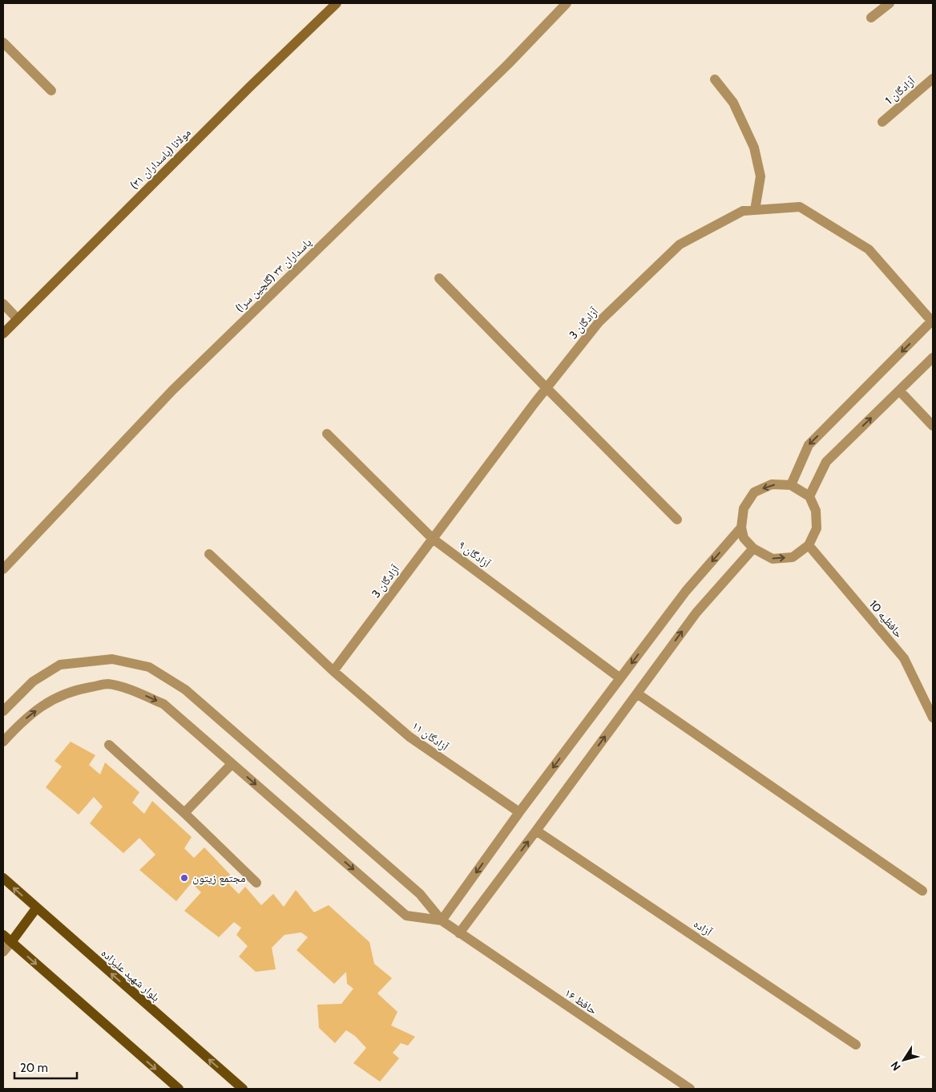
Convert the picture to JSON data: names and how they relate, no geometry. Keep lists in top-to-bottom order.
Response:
{
  "streets": {
    "main road": ["بلوار شهید علیزاده"],
    "street": [
      "آزادگان 1",
      "مولانا (پاسداران ۳۱)",
      "پاسداران ۳۳ (گلچین سرا)",
      "آزادگان 3",
      "آزادگان ۹",
      "حافظیه 10",
      "آزادگان ۱۱",
      "آزاده",
      "حافظ ۱۶"
    ]
  },
  "crossings": [
    ["آزادگان 3", "آزادگان ۹"],
    ["آزادگان 3", "آزادگان ۱۱"]
  ],
  "places": ["مجتمع زیتون"],
  "scale_bar": "20 m",
  "north": "bottom left"
}
